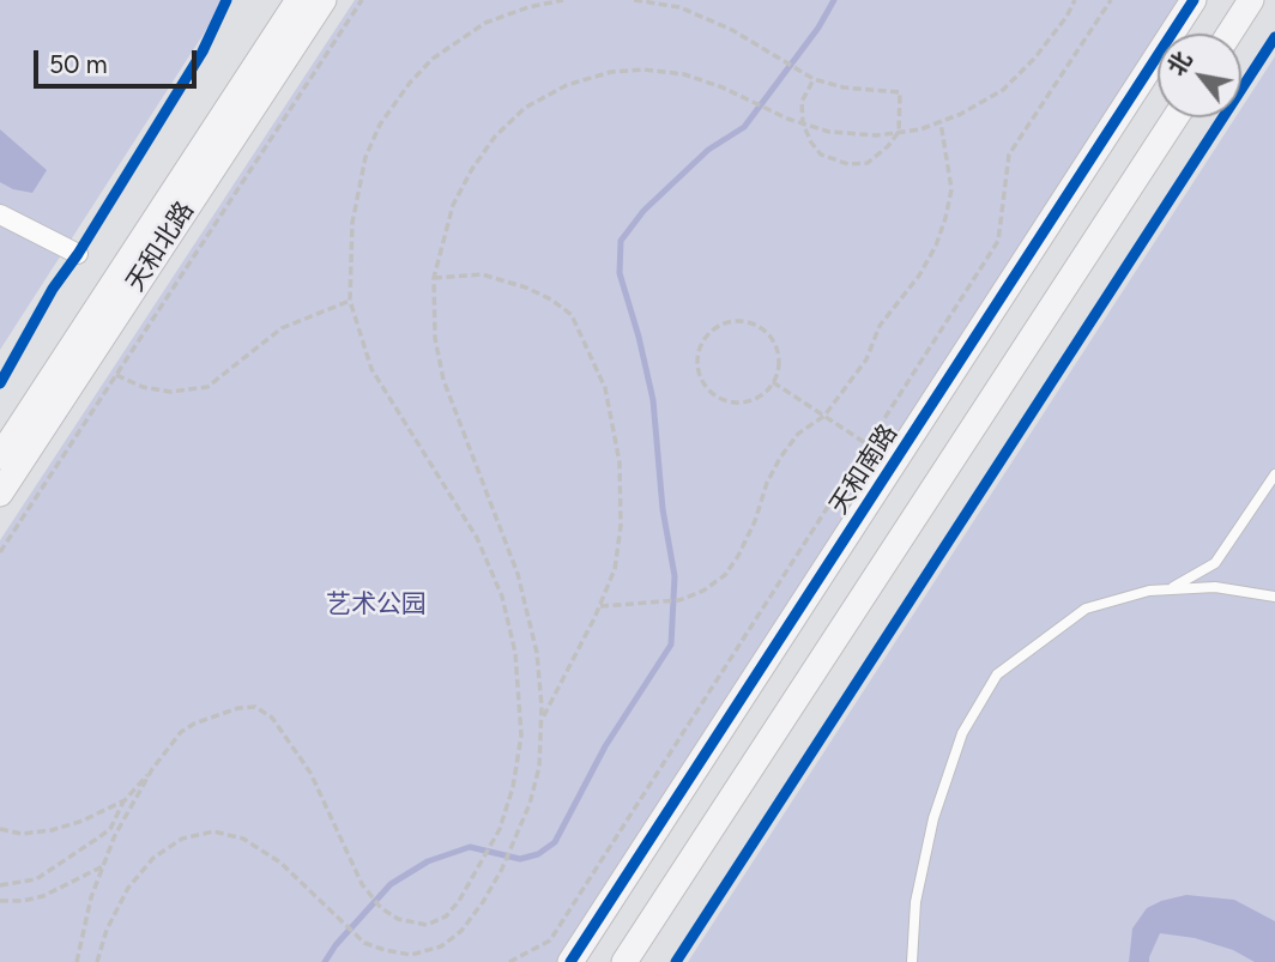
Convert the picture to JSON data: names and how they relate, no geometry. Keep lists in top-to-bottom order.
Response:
{
  "streets": {
    "street": ["天和北路", "天和南路"]
  },
  "parks": ["艺术公园"],
  "scale_bar": "50 m",
  "north": "top left"
}
